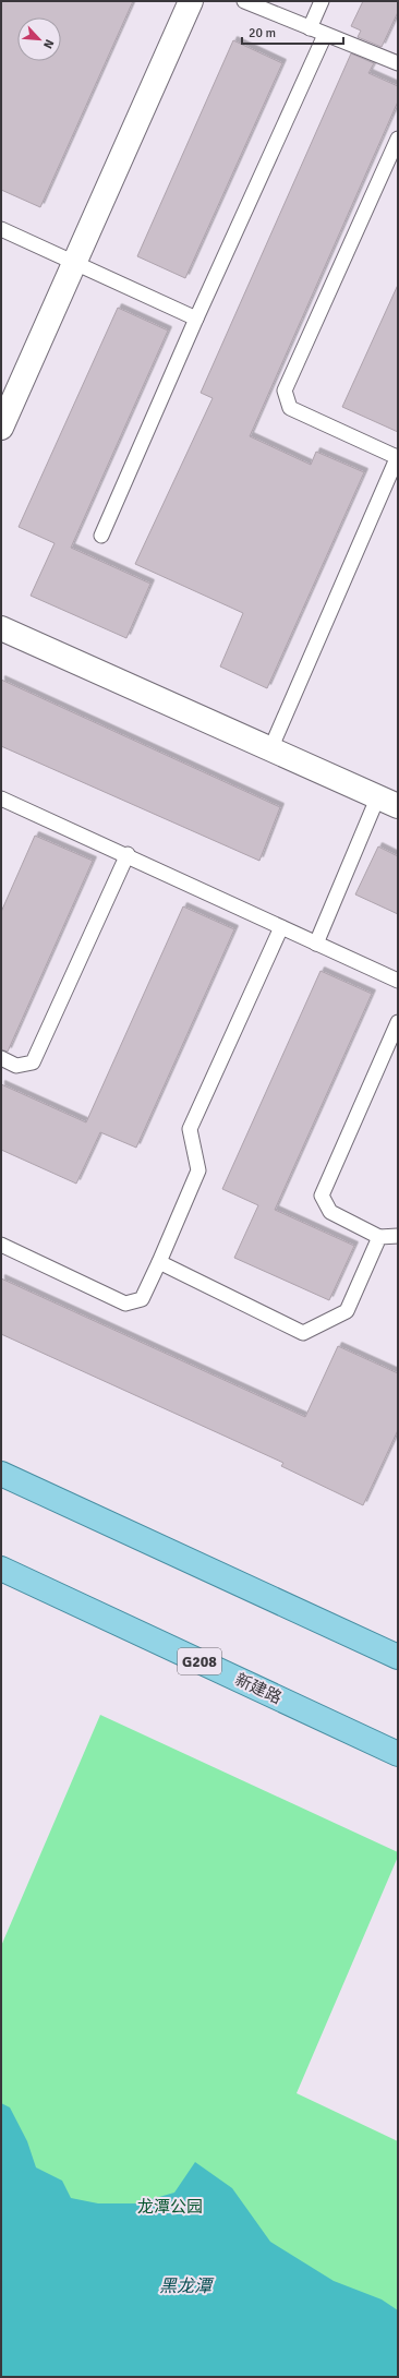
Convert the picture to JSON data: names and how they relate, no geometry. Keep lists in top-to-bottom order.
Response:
{
  "streets": {
    "main road": ["G208", "新建路"]
  },
  "water": ["黑龙潭"],
  "parks": ["龙潭公园"],
  "scale_bar": "20 m",
  "north": "bottom right"
}
